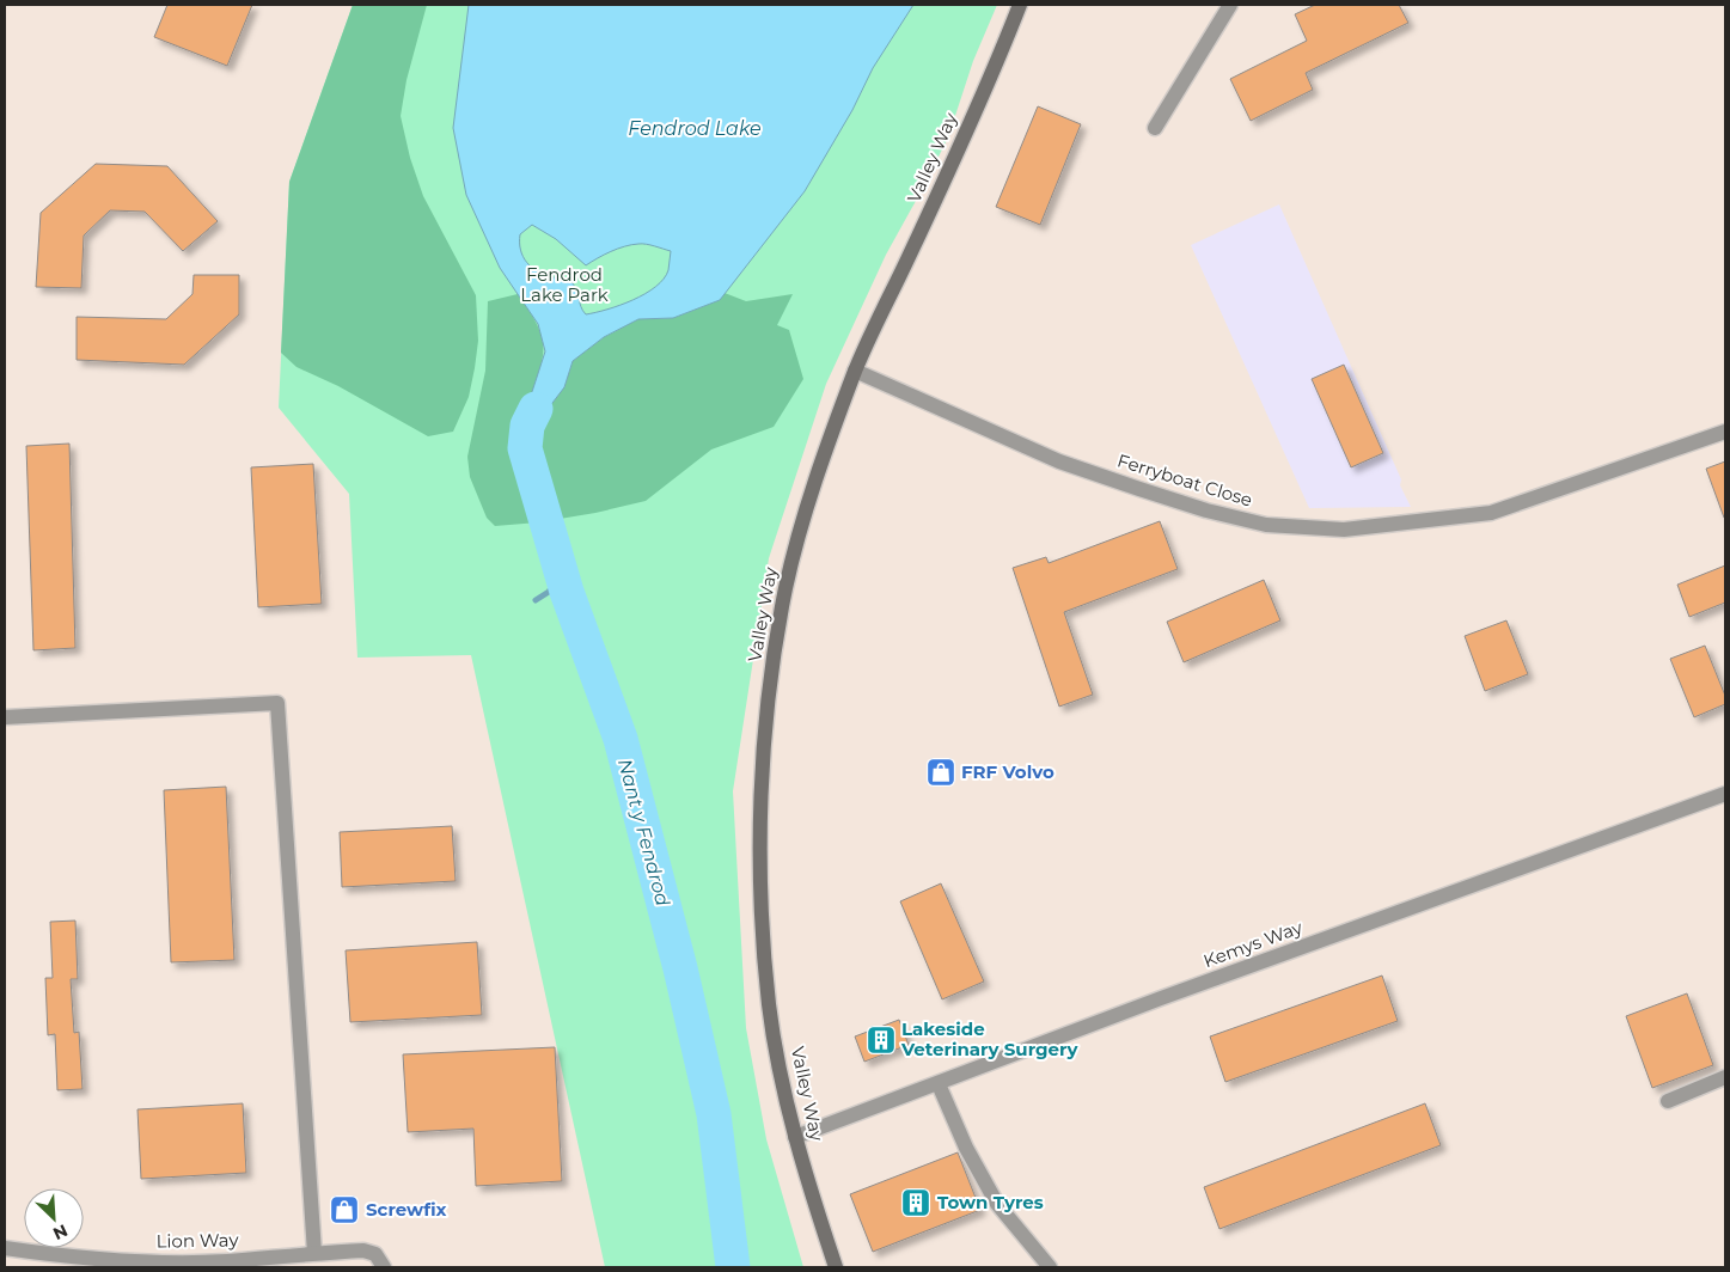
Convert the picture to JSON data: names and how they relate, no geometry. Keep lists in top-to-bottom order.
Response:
{
  "streets": {
    "street": [
      "Valley Way",
      "Ferryboat Close",
      "Kemys Way",
      "Lion Way"
    ]
  },
  "crossings": [
    ["Valley Way", "Ferryboat Close"],
    ["Valley Way", "Kemys Way"]
  ],
  "water": ["Fendrod Lake", "Nant y Fendrod"],
  "parks": ["Fendrod Lake Park"],
  "places": {
    "shop": ["FRF Volvo", "Screwfix"],
    "building": ["Lakeside Veterinary Surgery", "Town Tyres"]
  },
  "north": "bottom right"
}
